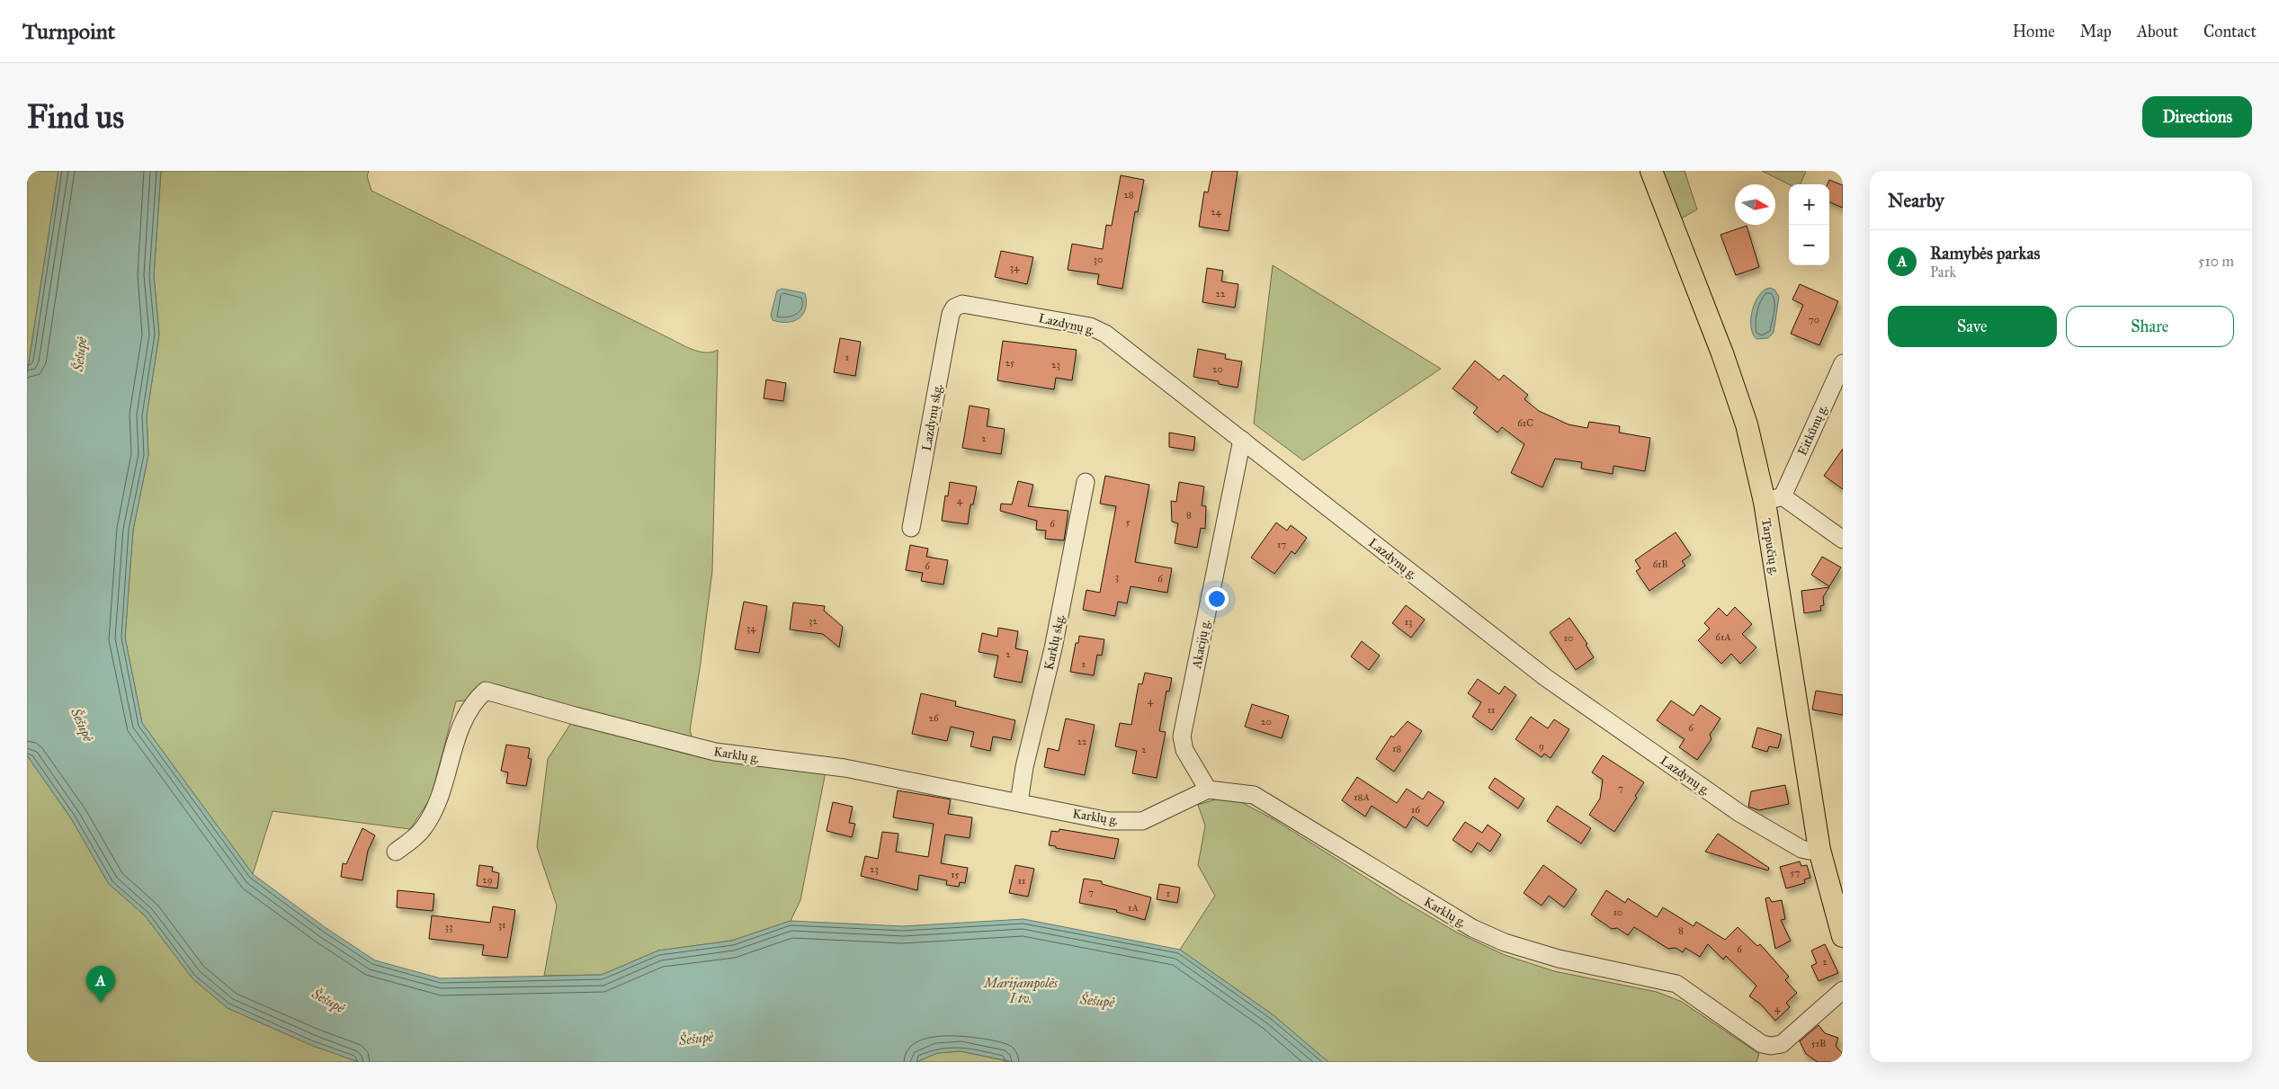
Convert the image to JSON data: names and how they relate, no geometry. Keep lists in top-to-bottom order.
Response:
{
  "streets": {
    "main road": ["Tarpučių g."],
    "street": [
      "Lazdynų g.",
      "Lazdynų skg.",
      "Eitkūnų g.",
      "Karklų skg.",
      "Akacijų g.",
      "Karklų g."
    ]
  },
  "crossings": [
    ["Lazdynų g.", "Lazdynų skg."],
    ["Lazdynų g.", "Tarpučių g."],
    ["Lazdynų g.", "Akacijų g."],
    ["Eitkūnų g.", "Tarpučių g."],
    ["Karklų skg.", "Karklų g."],
    ["Akacijų g.", "Karklų g."]
  ],
  "water": ["Šešupė", "Marijampolės I tv."],
  "house_numbers": [
    "28",
    "24",
    "30",
    "34",
    "22",
    "70",
    "1",
    "25",
    "23",
    "20",
    "61C",
    "2",
    "4",
    "8",
    "5",
    "6",
    "17",
    "61B",
    "6",
    "3",
    "6",
    "32",
    "13",
    "34",
    "61A",
    "10",
    "2",
    "1",
    "4",
    "11",
    "26",
    "20",
    "6",
    "22",
    "9",
    "18",
    "2",
    "7",
    "18A",
    "16",
    "23",
    "57",
    "15",
    "29",
    "11",
    "7",
    "1",
    "1A",
    "10",
    "31",
    "33",
    "8",
    "6",
    "2",
    "4",
    "51B"
  ],
  "north": "right",
  "page": {
    "header": "Turnpoint",
    "nav": [
      "Home",
      "Map",
      "About",
      "Contact"
    ],
    "buttons": [
      "Directions",
      ["Save", "Share"]
    ],
    "title": "Find us",
    "heading": "Nearby",
    "map_buttons": ["+", "−"],
    "list": [
      {
        "mark": "A",
        "name": "Ramybės parkas",
        "note": "Park",
        "value": "510 m"
      }
    ],
    "pins": "A"
  }
}
